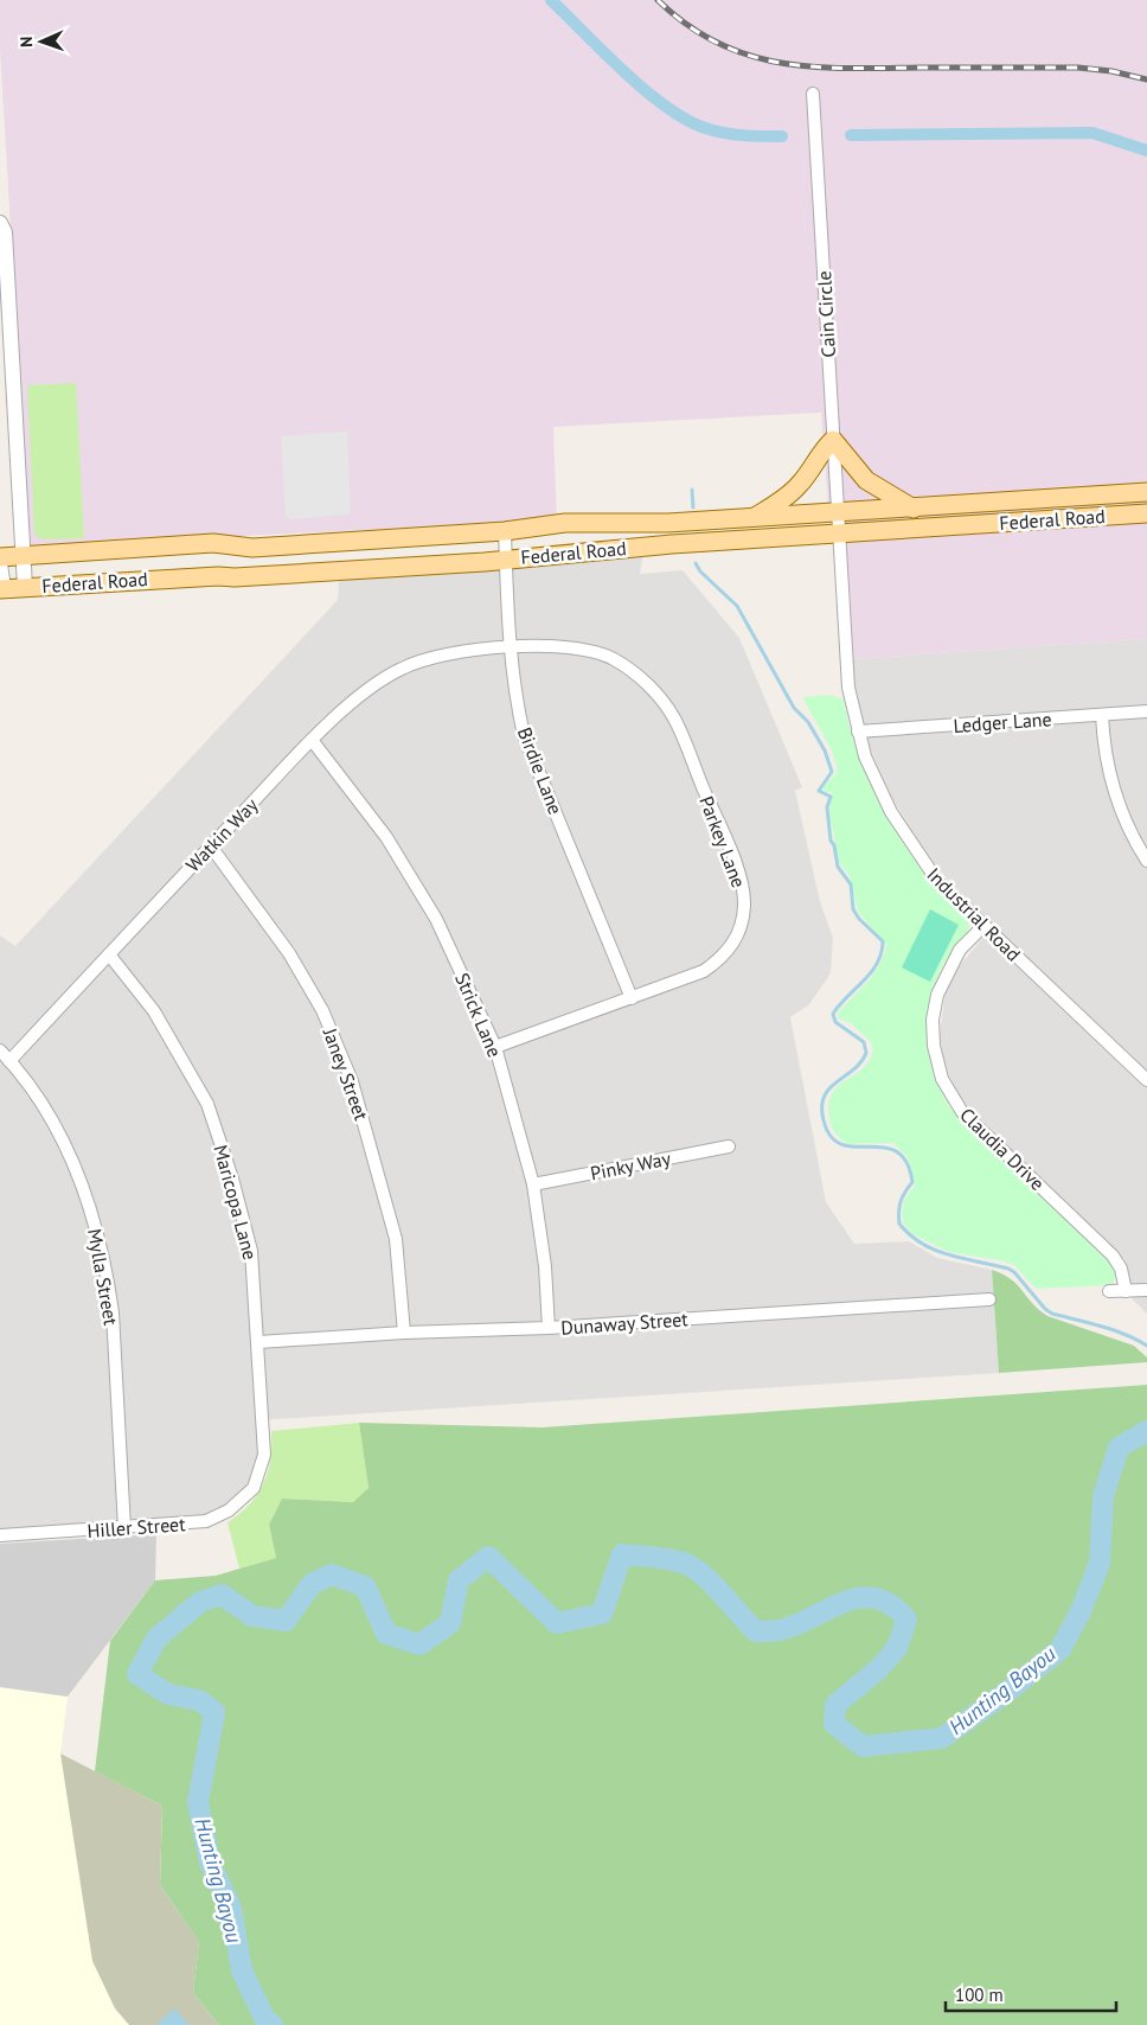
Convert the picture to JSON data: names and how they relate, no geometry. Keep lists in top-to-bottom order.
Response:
{
  "streets": {
    "main road": ["Federal Road"],
    "street": [
      "Cain Circle",
      "Ledger Lane",
      "Birdie Lane",
      "Watkin Way",
      "Parkey Lane",
      "Industrial Road",
      "Strick Lane",
      "Janey Street",
      "Claudia Drive",
      "Pinky Way",
      "Maricopa Lane",
      "Mylla Street",
      "Dunaway Street",
      "Hiller Street"
    ]
  },
  "crossings": [
    ["Cain Circle", "Federal Road"],
    ["Cain Circle", "Industrial Road"],
    ["Federal Road", "Birdie Lane"],
    ["Federal Road", "Industrial Road"],
    ["Ledger Lane", "Industrial Road"],
    ["Birdie Lane", "Parkey Lane"],
    ["Watkin Way", "Parkey Lane"],
    ["Watkin Way", "Strick Lane"],
    ["Watkin Way", "Janey Street"],
    ["Watkin Way", "Maricopa Lane"],
    ["Watkin Way", "Mylla Street"],
    ["Parkey Lane", "Strick Lane"],
    ["Industrial Road", "Claudia Drive"],
    ["Strick Lane", "Pinky Way"],
    ["Strick Lane", "Dunaway Street"],
    ["Janey Street", "Dunaway Street"],
    ["Maricopa Lane", "Dunaway Street"],
    ["Maricopa Lane", "Hiller Street"],
    ["Mylla Street", "Hiller Street"]
  ],
  "water": ["Hunting Bayou"],
  "scale_bar": "100 m",
  "north": "left"
}
